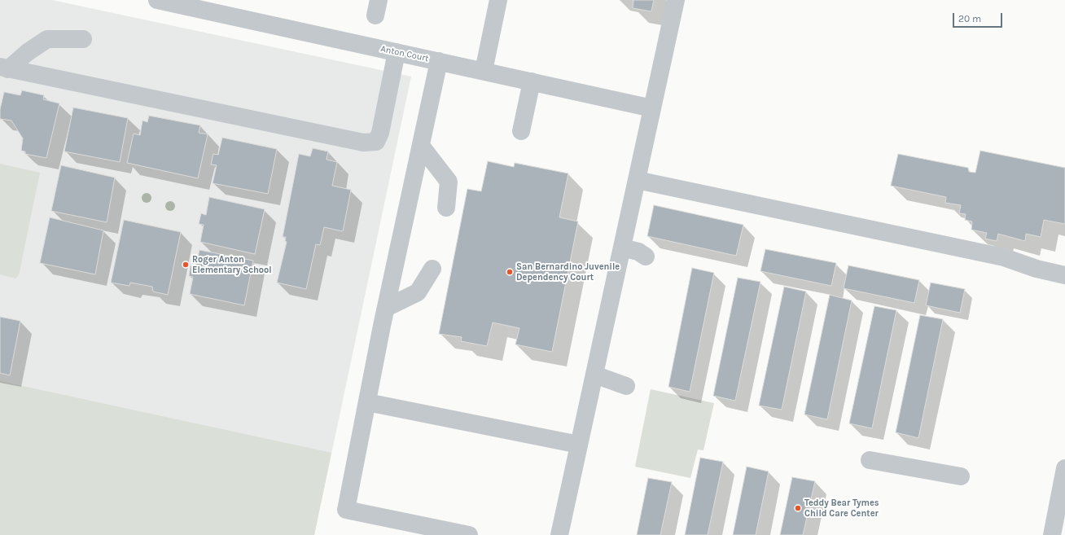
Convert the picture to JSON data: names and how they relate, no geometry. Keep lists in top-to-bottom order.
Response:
{
  "streets": {
    "street": ["Anton Court"]
  },
  "places": ["Roger Anton Elementary School", "San Bernardino Juvenile Dependency Court", "Teddy Bear Tymes Child Care Center"],
  "scale_bar": "20 m"
}
